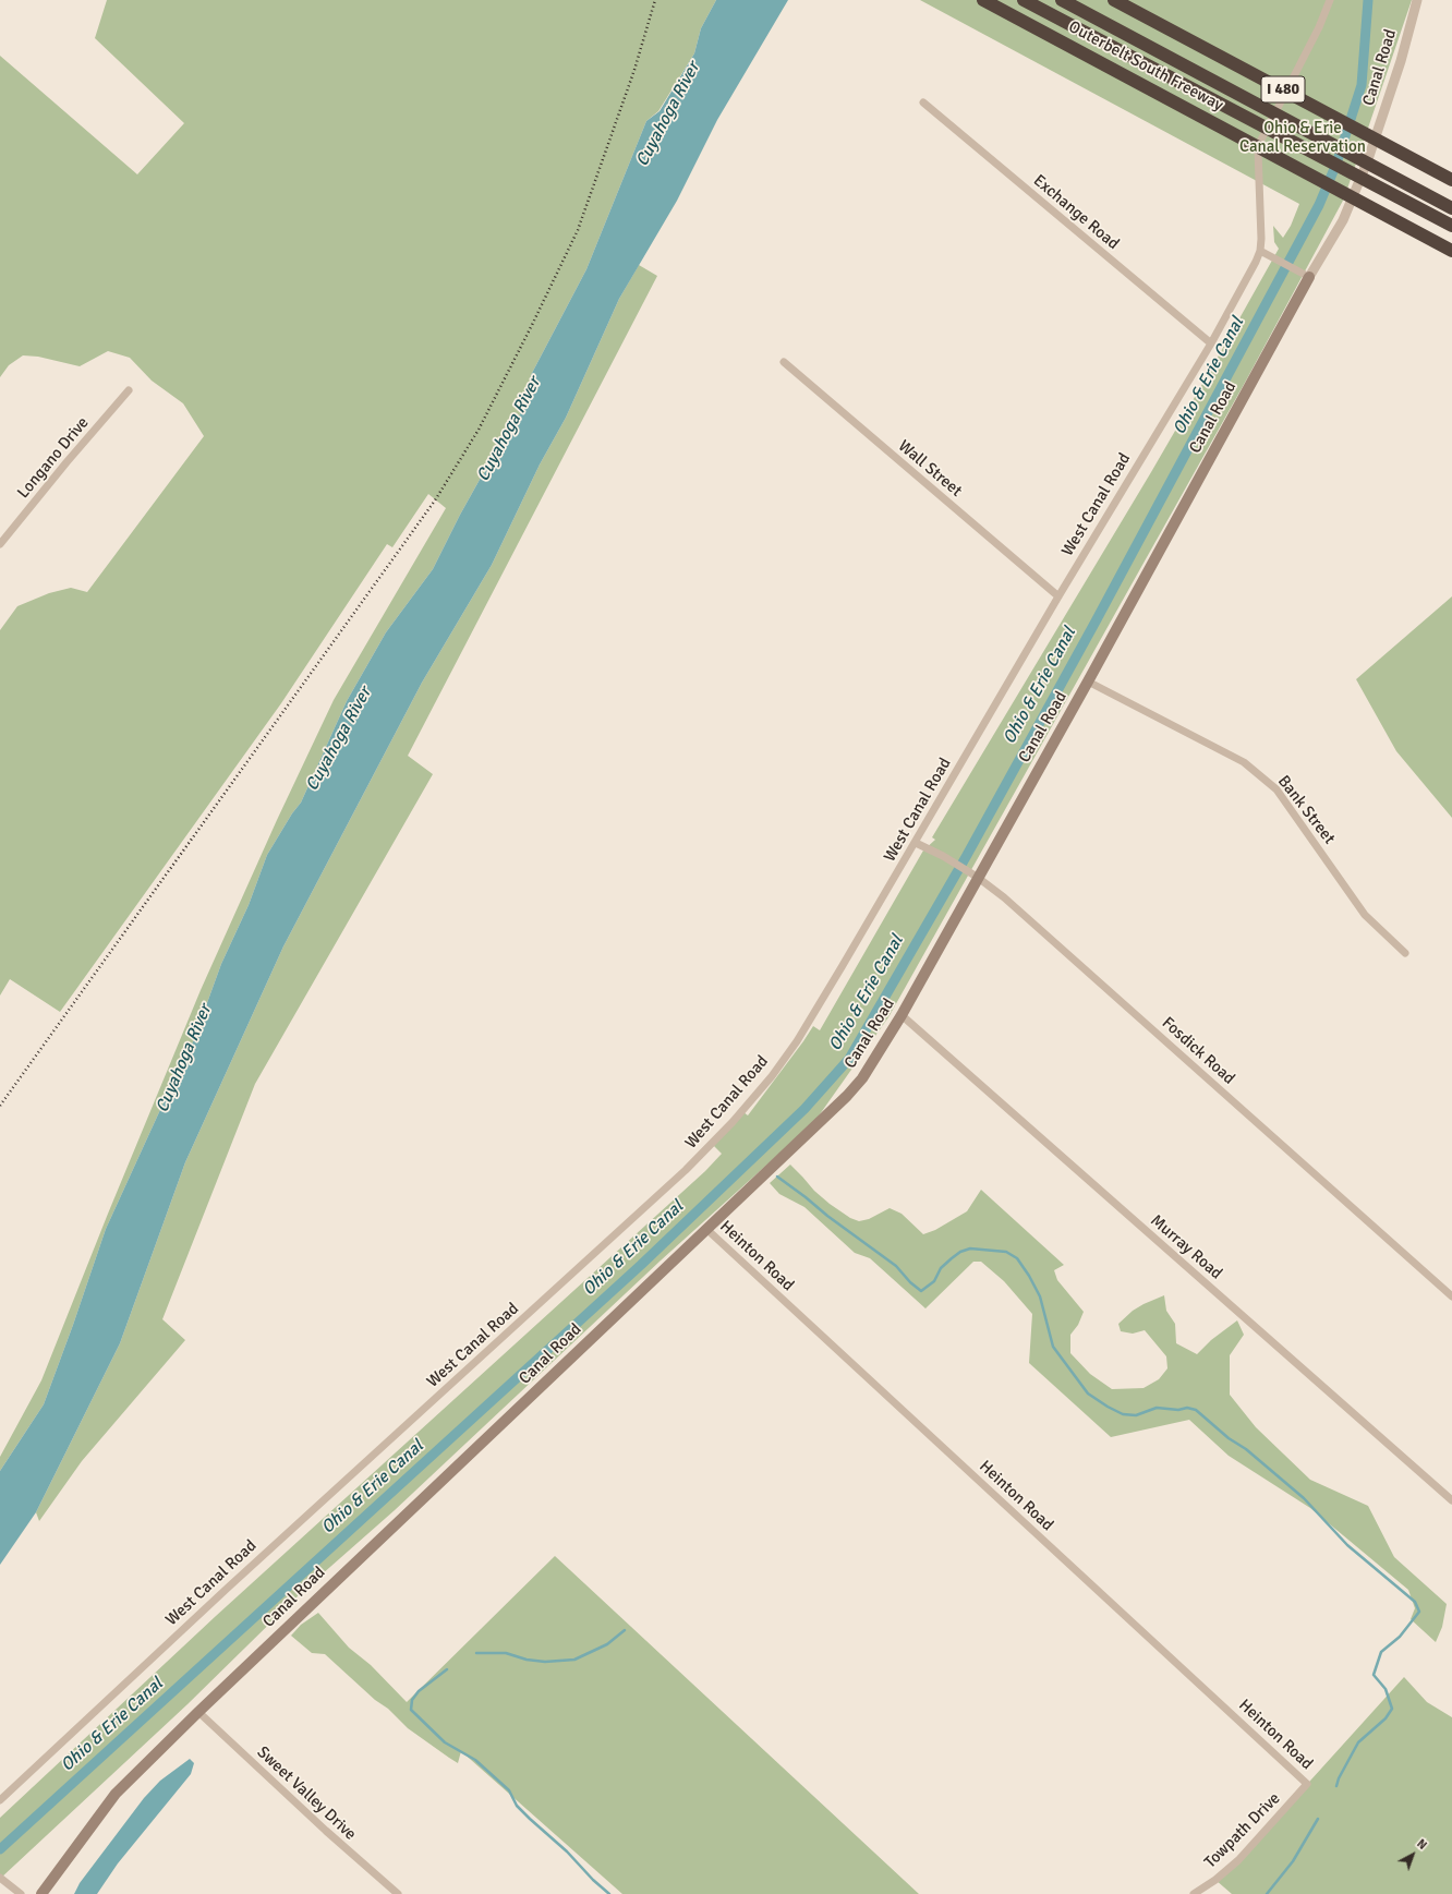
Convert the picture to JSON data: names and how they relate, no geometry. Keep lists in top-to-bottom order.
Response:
{
  "streets": {
    "highway": ["Outerbelt South Freeway", "I 480"],
    "main road": ["Canal Road"],
    "street": [
      "Exchange Road",
      "Longano Drive",
      "Wall Street",
      "West Canal Road",
      "Bank Street",
      "Fosdick Road",
      "Murray Road",
      "Heinton Road",
      "Sweet Valley Drive",
      "Towpath Drive"
    ]
  },
  "crossings": [
    ["Canal Road", "Bank Street"],
    ["Canal Road", "Fosdick Road"],
    ["Canal Road", "Murray Road"],
    ["Canal Road", "Heinton Road"],
    ["Canal Road", "Sweet Valley Drive"],
    ["Exchange Road", "West Canal Road"],
    ["Wall Street", "West Canal Road"],
    ["West Canal Road", "Fosdick Road"],
    ["Heinton Road", "Towpath Drive"]
  ],
  "water": ["Cuyahoga River", "Ohio & Erie Canal"],
  "parks": ["Ohio & Erie Canal Reservation"],
  "north": "top right"
}
